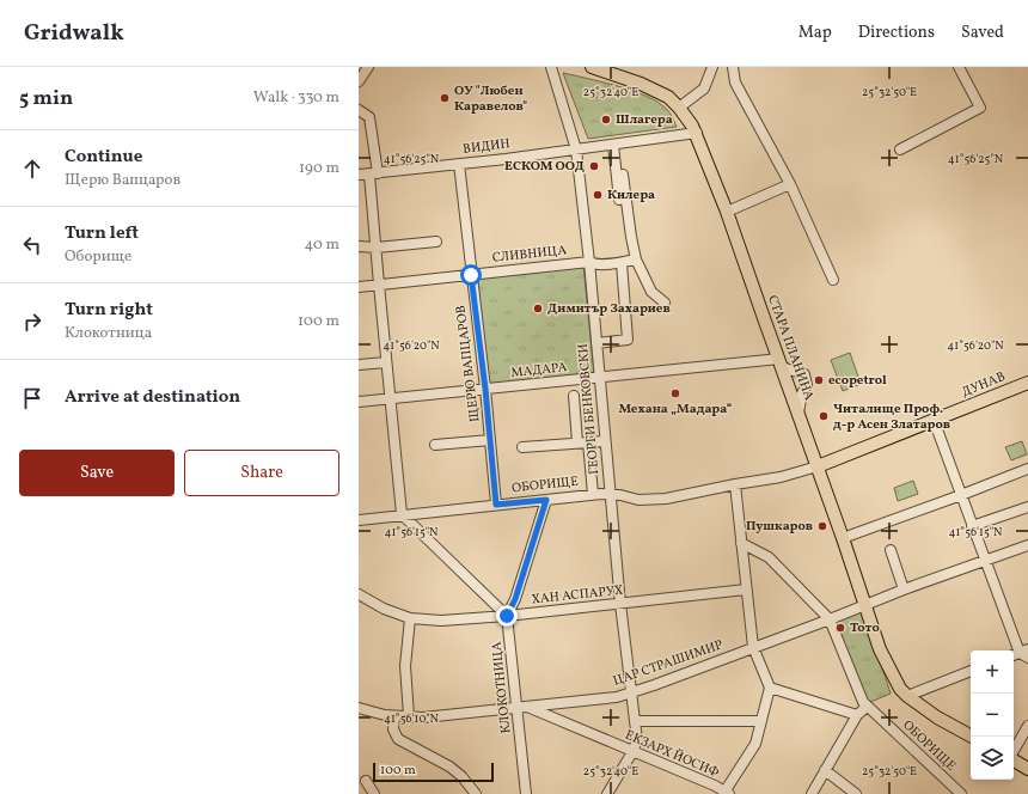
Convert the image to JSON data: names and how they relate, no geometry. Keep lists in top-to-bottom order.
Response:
{
  "streets": {
    "main road": ["СТАРА ПЛАНИНА", "ДУНАВ"],
    "street": [
      "ВИДИН",
      "СЛИВНИЦА",
      "ЩЕРЮ ВАПЦАРОВ",
      "МАДАРА",
      "ГЕОРГИ БЕНКОВСКИ",
      "ОБОРИЩЕ",
      "ХАН АСПАРУХ",
      "ЦАР СТРАШИМИР",
      "КЛОКОТНИЦА",
      "ЕКЗАРХ ЙОСИФ"
    ]
  },
  "crossings": [
    ["ВИДИН", "СТАРА ПЛАНИНА"],
    ["ВИДИН", "ЩЕРЮ ВАПЦАРОВ"],
    ["ВИДИН", "ГЕОРГИ БЕНКОВСКИ"],
    ["СЛИВНИЦА", "ЩЕРЮ ВАПЦАРОВ"],
    ["СЛИВНИЦА", "ГЕОРГИ БЕНКОВСКИ"],
    ["СТАРА ПЛАНИНА", "МАДАРА"],
    ["СТАРА ПЛАНИНА", "ДУНАВ"],
    ["СТАРА ПЛАНИНА", "ОБОРИЩЕ"],
    ["СТАРА ПЛАНИНА", "ЦАР СТРАШИМИР"],
    ["ЩЕРЮ ВАПЦАРОВ", "МАДАРА"],
    ["ЩЕРЮ ВАПЦАРОВ", "ОБОРИЩЕ"],
    ["МАДАРА", "ГЕОРГИ БЕНКОВСКИ"],
    ["ДУНАВ", "ОБОРИЩЕ"],
    ["ГЕОРГИ БЕНКОВСКИ", "ОБОРИЩЕ"],
    ["ГЕОРГИ БЕНКОВСКИ", "ХАН АСПАРУХ"],
    ["ГЕОРГИ БЕНКОВСКИ", "ЦАР СТРАШИМИР"],
    ["ГЕОРГИ БЕНКОВСКИ", "ЕКЗАРХ ЙОСИФ"],
    ["ОБОРИЩЕ", "ЦАР СТРАШИМИР"],
    ["ХАН АСПАРУХ", "КЛОКОТНИЦА"],
    ["ЦАР СТРАШИМИР", "КЛОКОТНИЦА"],
    ["ЦАР СТРАШИМИР", "ЕКЗАРХ ЙОСИФ"],
    ["КЛОКОТНИЦА", "ЕКЗАРХ ЙОСИФ"]
  ],
  "places": [
    "ОУ \"Любен Каравелов\"",
    "Шлагера",
    "ЕСКОМ ООД",
    "Килера",
    "Димитър Захариев",
    "ecopetrol",
    "Механа „Мадара“",
    "Читалище Проф. д-р Асен Златаров",
    "Пушкаров",
    "Тото"
  ],
  "scale_bar": "100 m",
  "page": {
    "header": "Gridwalk",
    "nav": ["Map", "Directions", "Saved"],
    "heading": ["5 min", "Walk · 330 m"],
    "list": [
      ["Continue", "Щерю Вапцаров", "190 m"],
      ["Turn left", "Оборище", "40 m"],
      ["Turn right", "Клокотница", "100 m"],
      "Arrive at destination"
    ],
    "buttons": ["Save", "Share"],
    "map_buttons": ["+", "−"],
    "scale": "100 m"
  },
  "coordinates": [
    "25°32'40\"E",
    "25°32'50\"E",
    "41°56'25\"N",
    "41°56'20\"N",
    "41°56'15\"N",
    "41°56'10\"N"
  ]
}
